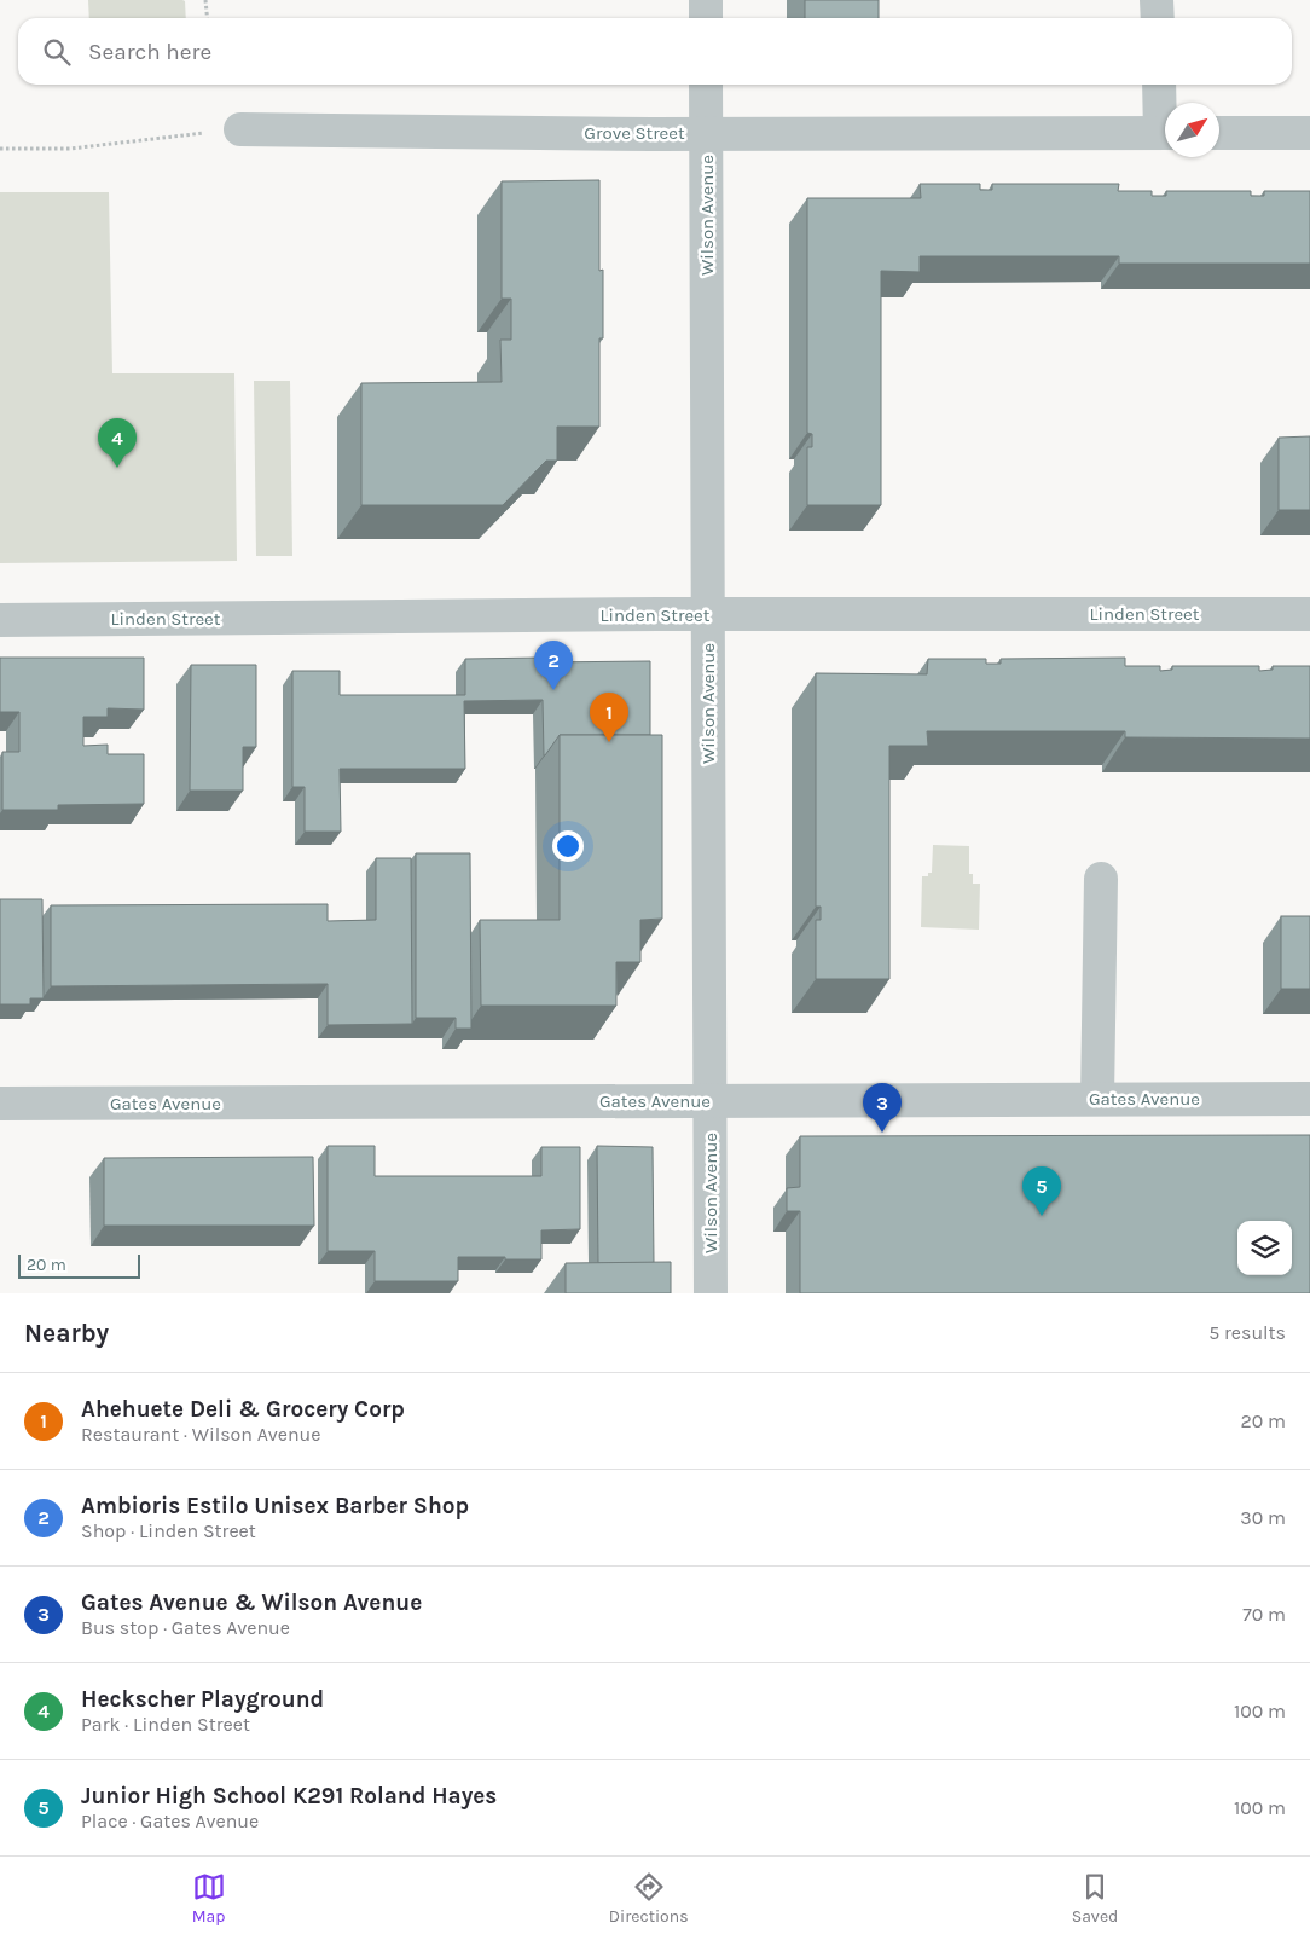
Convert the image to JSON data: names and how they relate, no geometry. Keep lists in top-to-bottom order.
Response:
{
  "streets": {
    "street": [
      "Grove Street",
      "Wilson Avenue",
      "Linden Street",
      "Gates Avenue"
    ]
  },
  "crossings": [
    ["Grove Street", "Wilson Avenue"],
    ["Wilson Avenue", "Linden Street"],
    ["Wilson Avenue", "Gates Avenue"]
  ],
  "scale_bar": "20 m",
  "north": "top right",
  "page": {
    "search": "Search here",
    "pins": [
      "4",
      "2",
      "1",
      "3",
      "5"
    ],
    "scale": "20 m",
    "heading": ["Nearby", "5 results"],
    "list": [
      {
        "mark": "1",
        "name": "Ahehuete Deli & Grocery Corp",
        "note": "Restaurant · Wilson Avenue",
        "value": "20 m"
      },
      {
        "mark": "2",
        "name": "Ambioris Estilo Unisex Barber Shop",
        "note": "Shop · Linden Street",
        "value": "30 m"
      },
      {
        "mark": "3",
        "name": "Gates Avenue & Wilson Avenue",
        "note": "Bus stop · Gates Avenue",
        "value": "70 m"
      },
      {
        "mark": "4",
        "name": "Heckscher Playground",
        "note": "Park · Linden Street",
        "value": "100 m"
      },
      {
        "mark": "5",
        "name": "Junior High School K291 Roland Hayes",
        "note": "Place · Gates Avenue",
        "value": "100 m"
      }
    ],
    "nav": ["Map", "Directions", "Saved"]
  }
}
